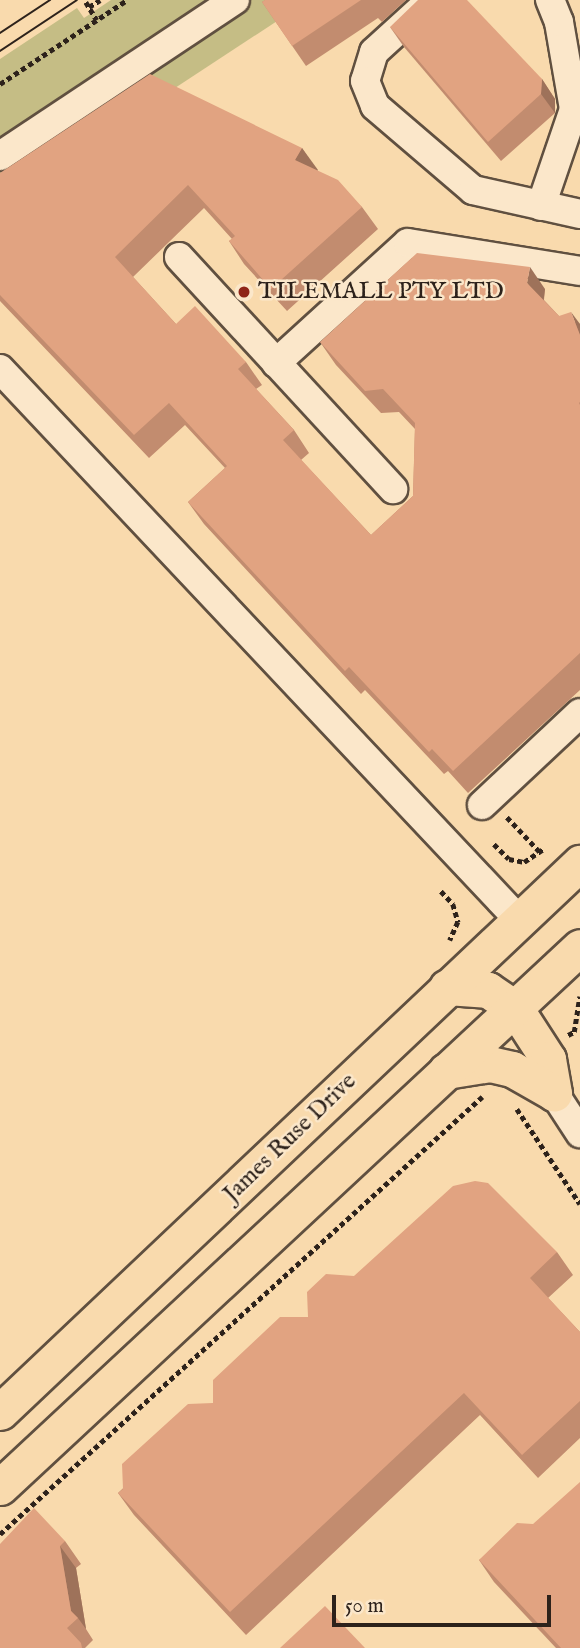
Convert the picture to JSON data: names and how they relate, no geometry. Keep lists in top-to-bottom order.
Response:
{
  "streets": {
    "main road": ["James Ruse Drive"]
  },
  "places": ["TILEMALL PTY LTD"],
  "scale_bar": "50 m"
}
